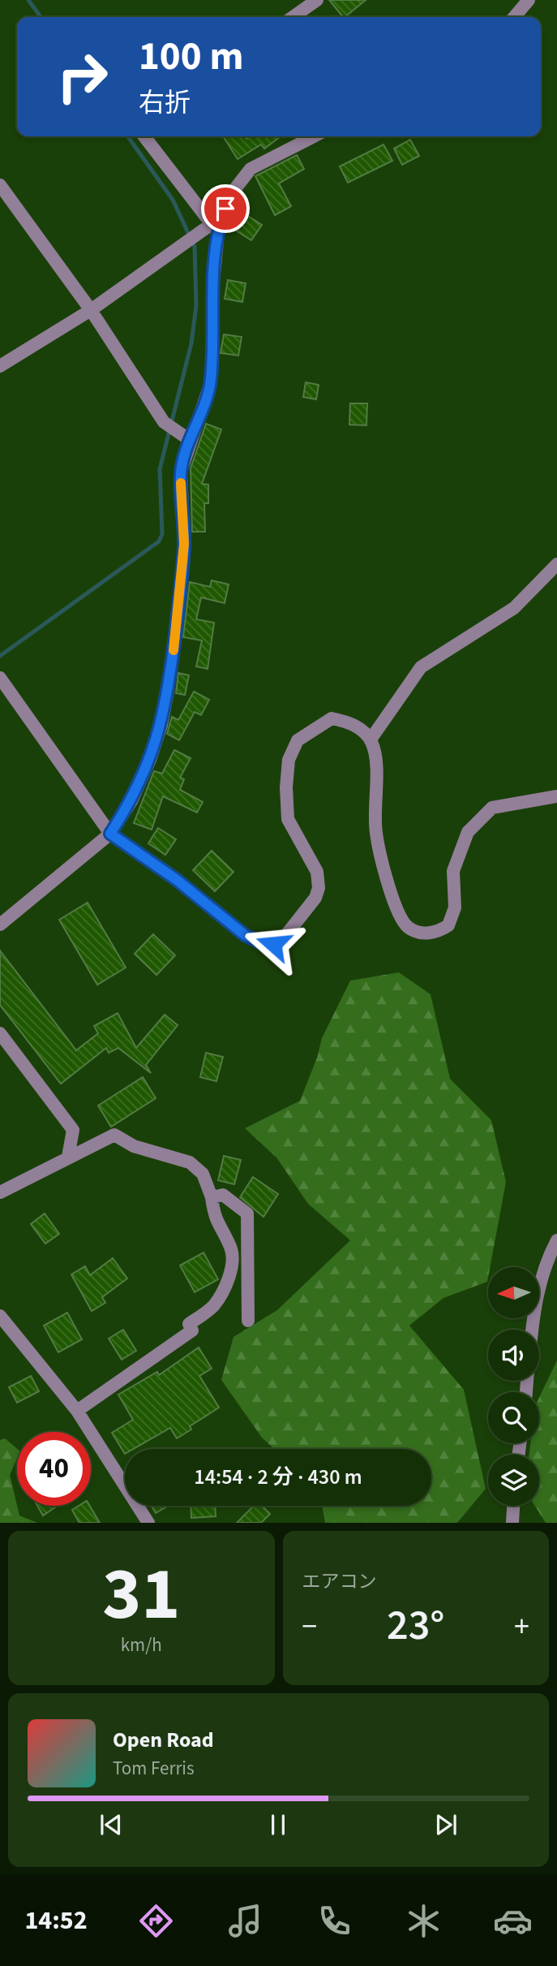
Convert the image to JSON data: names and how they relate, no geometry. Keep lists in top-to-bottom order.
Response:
{
  "north": "left",
  "page": {
    "turn": ["100 m", "右折"],
    "limit": "40",
    "trip": "14:54 · 2 分 · 430 m",
    "tile": [
      ["31", "km/h"],
      "エアコン"
    ],
    "heat": ["−", "23°", "+"],
    "song": ["Open Road", "Tom Ferris"],
    "tabs": "14:52"
  }
}
